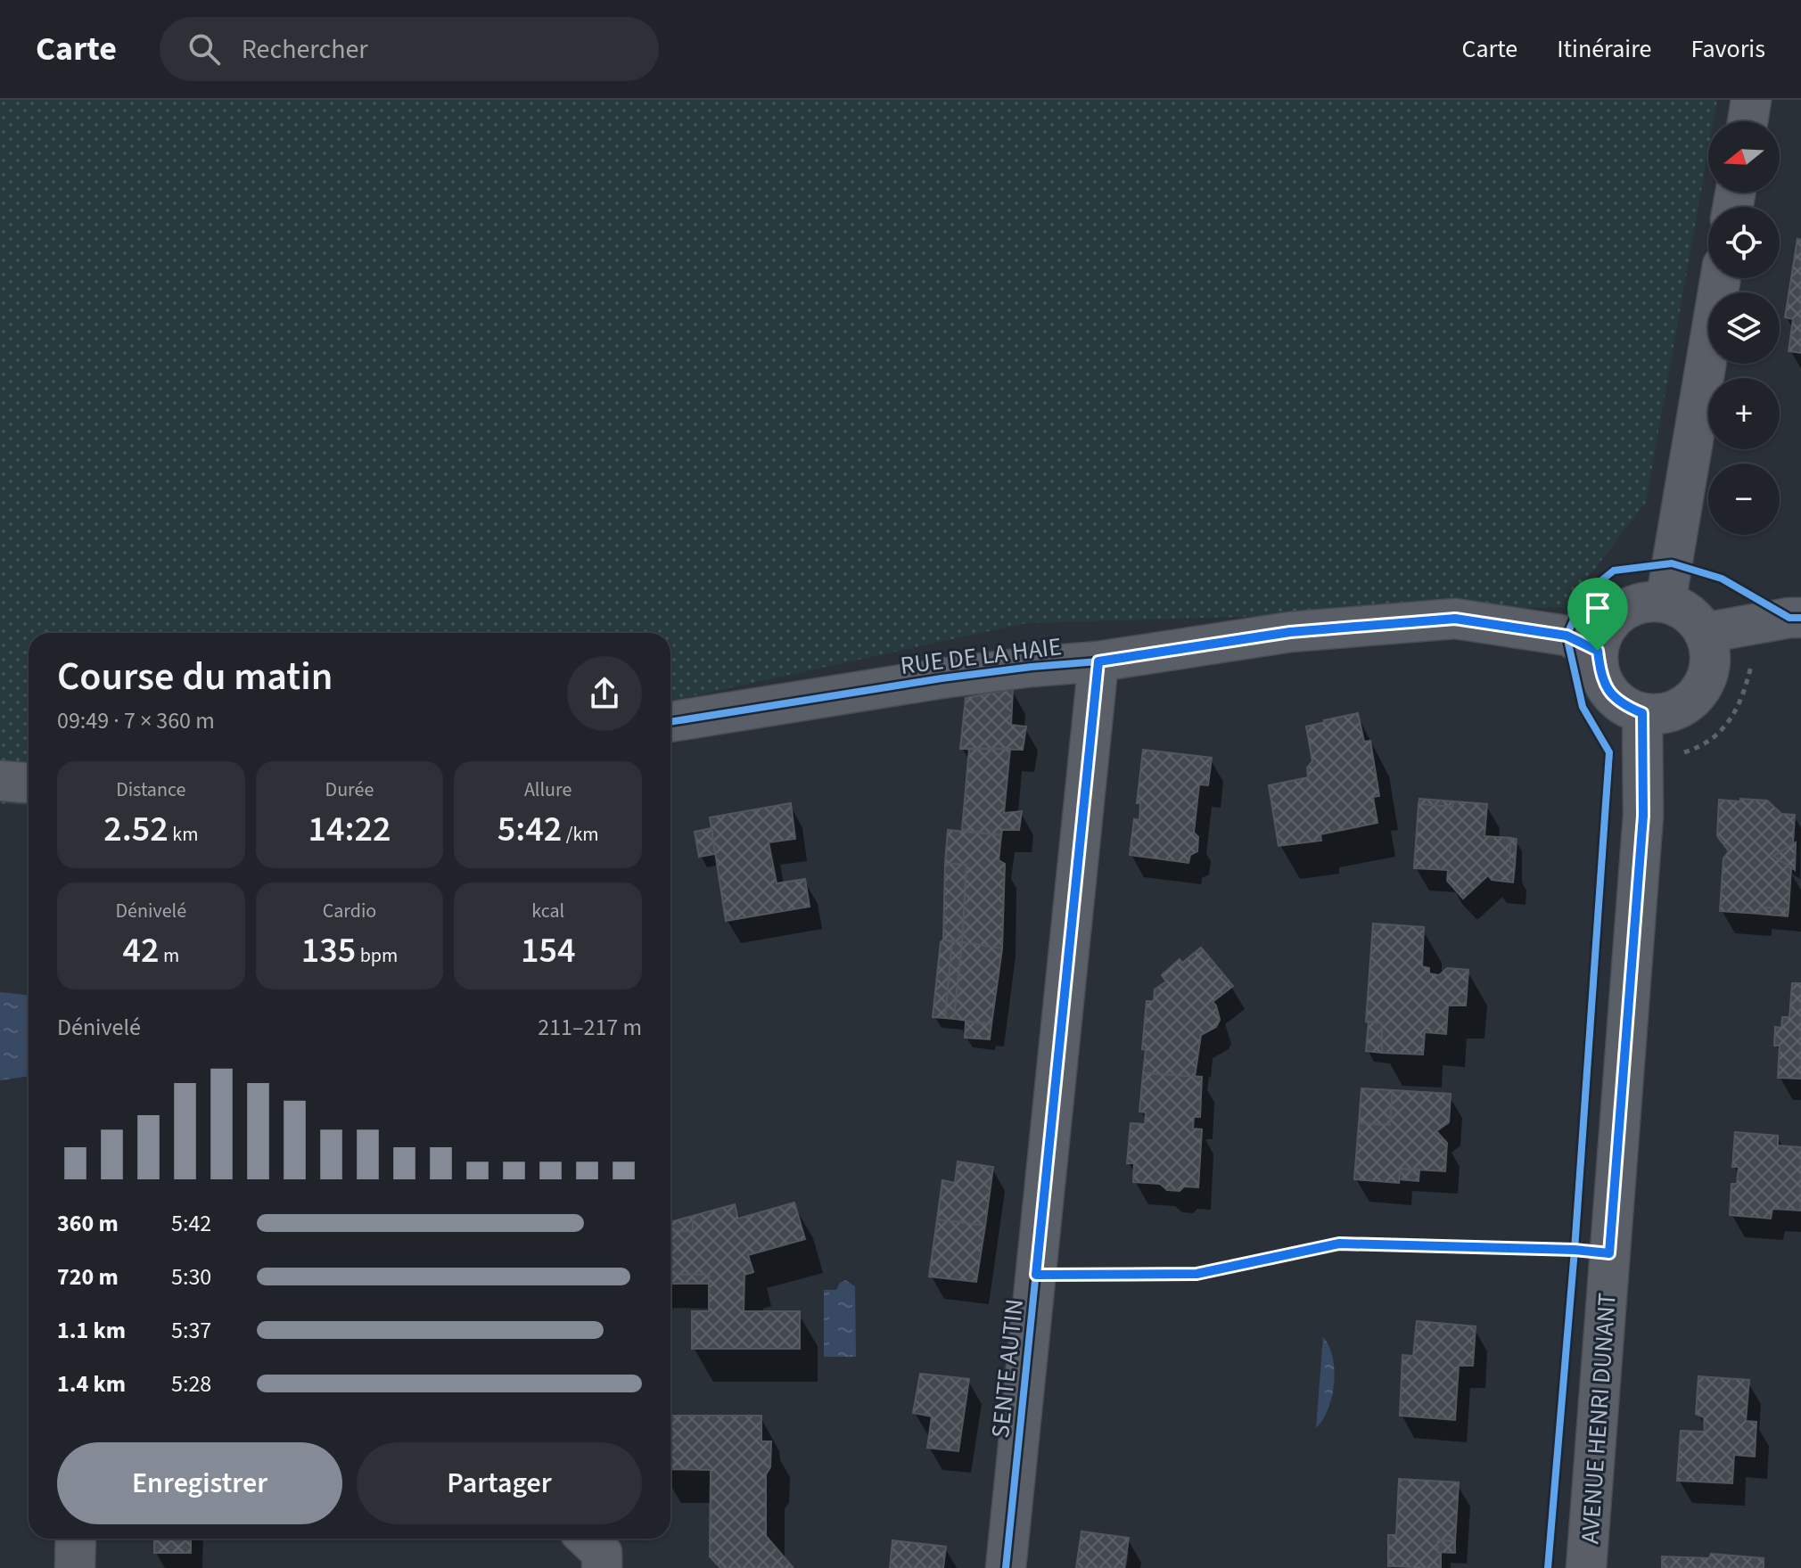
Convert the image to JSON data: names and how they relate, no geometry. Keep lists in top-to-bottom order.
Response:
{
  "streets": {
    "street": ["RUE DE LA HAIE", "SENTE AUTIN", "AVENUE HENRI DUNANT"]
  },
  "crossings": [
    ["RUE DE LA HAIE", "SENTE AUTIN"],
    ["RUE DE LA HAIE", "AVENUE HENRI DUNANT"]
  ],
  "north": "left",
  "page": {
    "header": "Carte",
    "search": "Rechercher",
    "nav": ["Carte", "Itinéraire", "Favoris"],
    "map_buttons": ["+", "−"],
    "heading": ["Course du matin", "09:49 · 7 × 360 m"],
    "stats": [
      ["Distance", "2.52 km"],
      ["Durée", "14:22"],
      ["Allure", "5:42 /km"],
      ["Dénivelé", "42 m"],
      ["Cardio", "135 bpm"],
      ["kcal", "154"]
    ],
    "chart": ["Dénivelé", "211–217 m"],
    "list": [
      {
        "name": "360 m",
        "note": "5:42"
      },
      {
        "name": "720 m",
        "note": "5:30"
      },
      {
        "name": "1.1 km",
        "note": "5:37"
      },
      {
        "name": "1.4 km",
        "note": "5:28"
      }
    ],
    "buttons": ["Enregistrer", "Partager"]
  }
}
